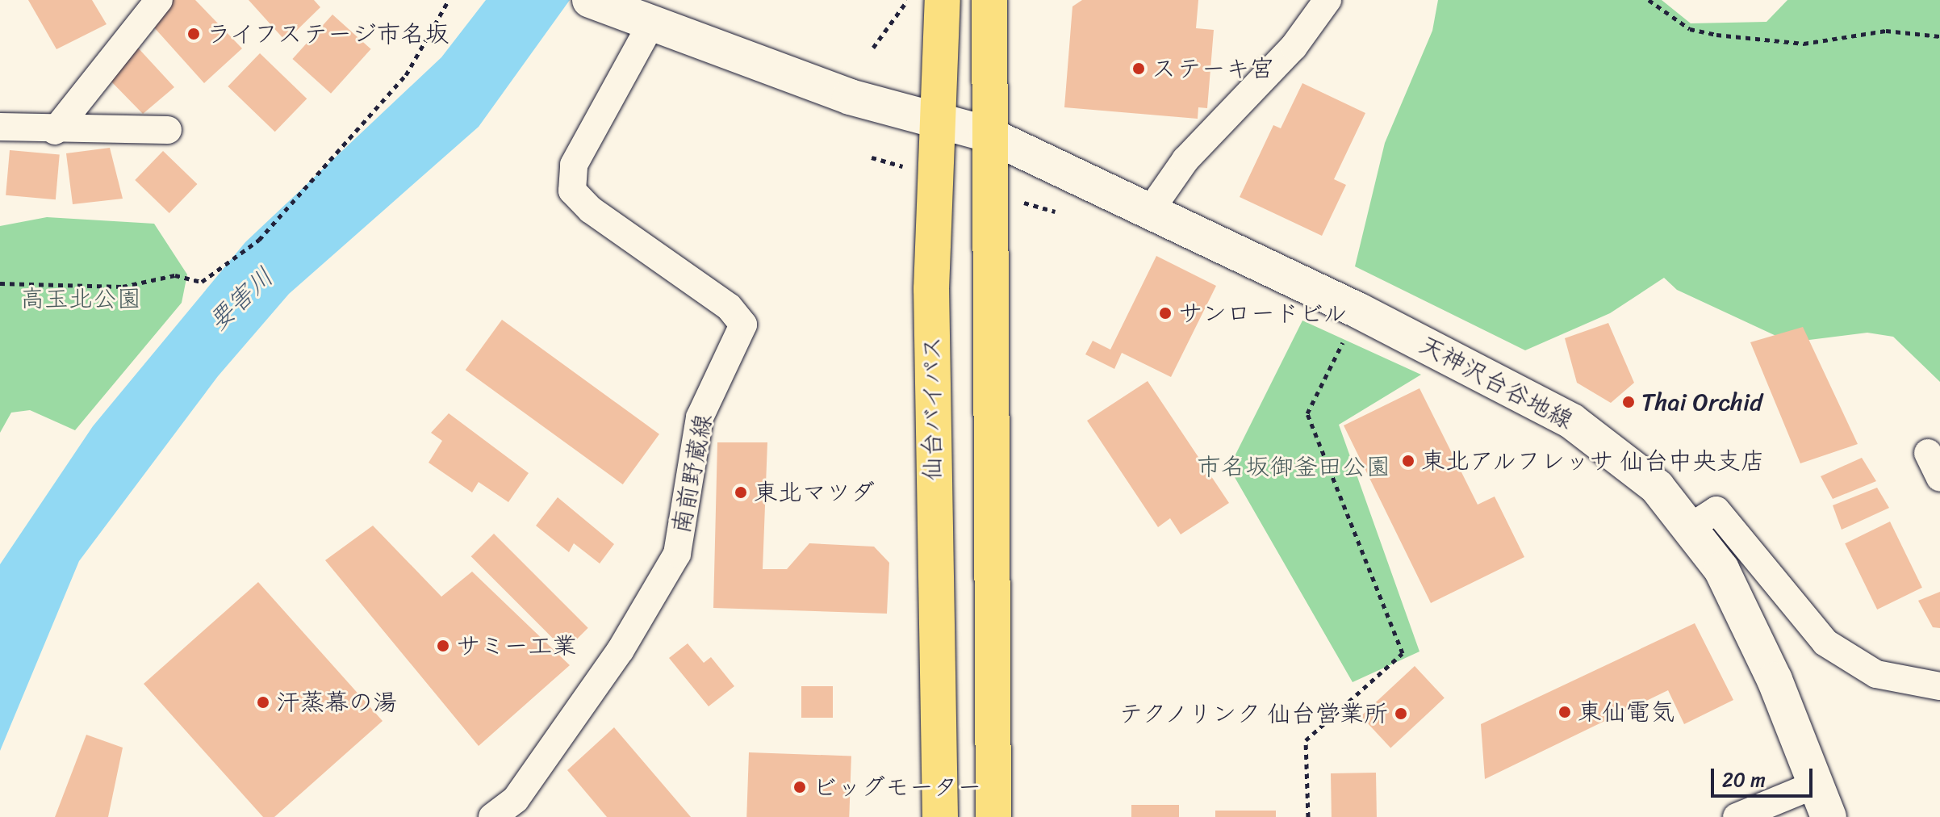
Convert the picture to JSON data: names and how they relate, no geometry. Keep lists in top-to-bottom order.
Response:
{
  "streets": {
    "highway": ["仙台バイパス"],
    "street": ["天神沢台谷地線", "南前野蔵線"]
  },
  "crossings": [
    ["天神沢台谷地線", "仙台バイパス"],
    ["天神沢台谷地線", "南前野蔵線"]
  ],
  "water": ["要害川"],
  "parks": ["高玉北公園", "市名坂御釜田公園"],
  "places": [
    "ライフステージ市名坂",
    "ステーキ宮",
    "サンロードビル",
    "Thai Orchid",
    "東北アルフレッサ 仙台中央支店",
    "東北マツダ",
    "サミー工業",
    "汗蒸幕の湯",
    "東仙電気",
    "テクノリンク 仙台営業所",
    "ビッグモーター"
  ],
  "scale_bar": "20 m"
}
